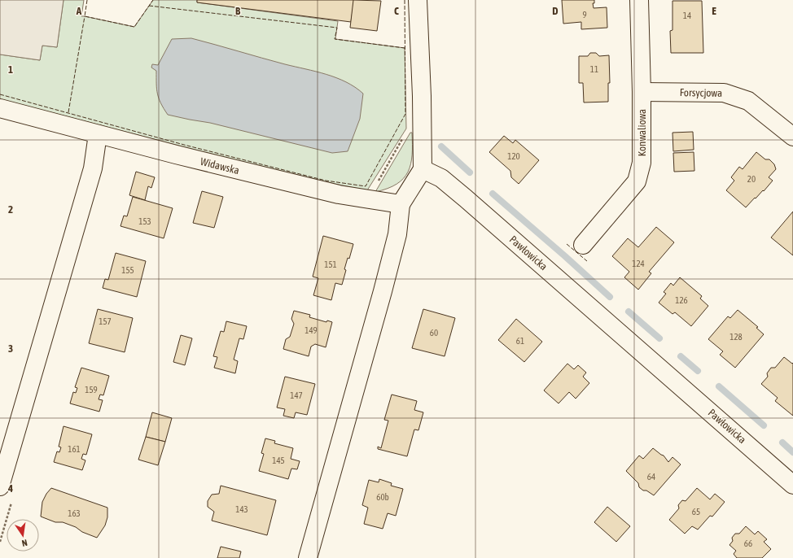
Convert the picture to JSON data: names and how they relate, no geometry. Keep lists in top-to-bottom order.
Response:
{
  "streets": {
    "street": [
      "Forsycjowa",
      "Konwaliowa",
      "Widawska",
      "Pawłowicka"
    ]
  },
  "crossings": [
    ["Forsycjowa", "Konwaliowa"]
  ],
  "house_numbers": [
    "9",
    "14",
    "11",
    "120",
    "20",
    "153",
    "124",
    "151",
    "155",
    "126",
    "157",
    "149",
    "60",
    "128",
    "61",
    "159",
    "147",
    "161",
    "145",
    "64",
    "60b",
    "143",
    "65",
    "163",
    "66"
  ],
  "north": "bottom",
  "grid": {
    "columns": [
      "A",
      "B",
      "C",
      "D",
      "E"
    ],
    "rows": [
      "1",
      "2",
      "3",
      "4"
    ]
  }
}
